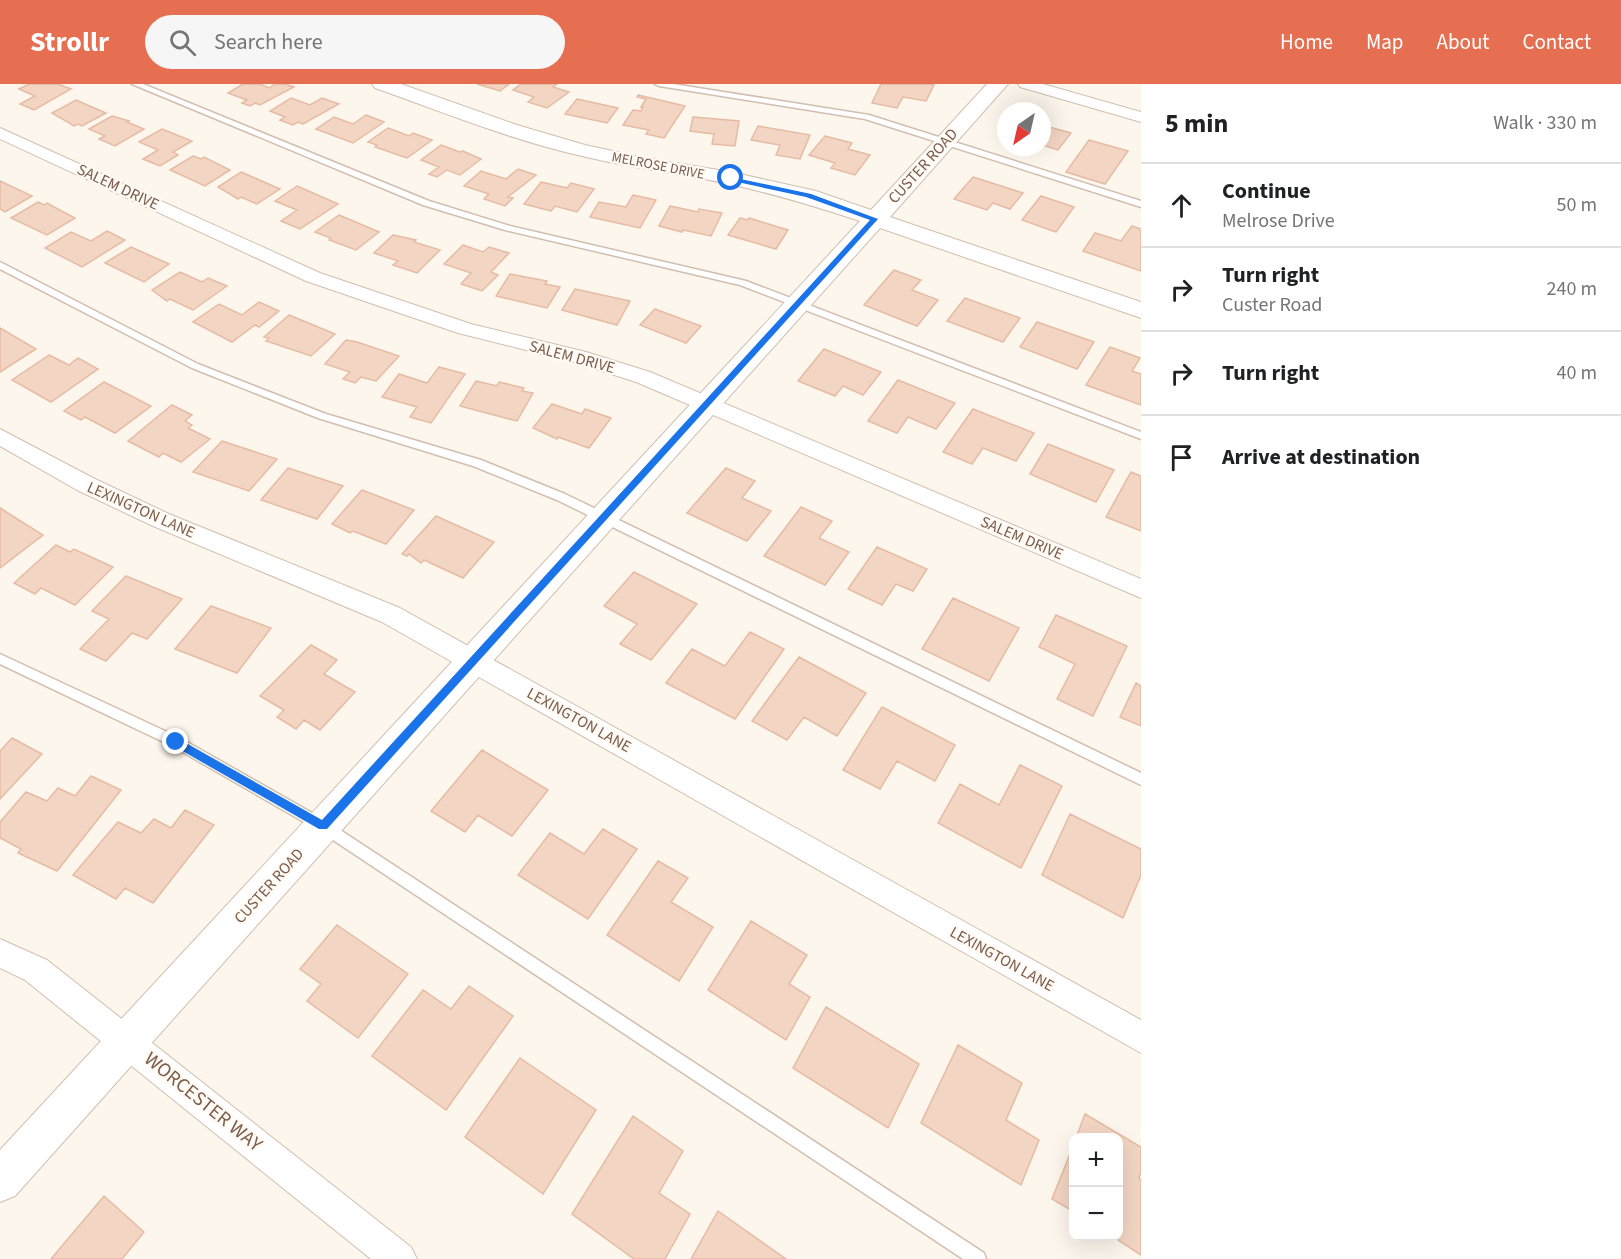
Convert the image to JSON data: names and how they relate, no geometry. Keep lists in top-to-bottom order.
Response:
{
  "streets": {
    "street": [
      "MELROSE DRIVE",
      "CUSTER ROAD",
      "SALEM DRIVE",
      "LEXINGTON LANE",
      "WORCESTER WAY"
    ]
  },
  "crossings": [
    ["MELROSE DRIVE", "CUSTER ROAD"],
    ["CUSTER ROAD", "SALEM DRIVE"],
    ["CUSTER ROAD", "LEXINGTON LANE"],
    ["CUSTER ROAD", "WORCESTER WAY"]
  ],
  "north": "bottom left",
  "page": {
    "header": "Strollr",
    "search": "Search here",
    "nav": [
      "Home",
      "Map",
      "About",
      "Contact"
    ],
    "heading": ["5 min", "Walk · 330 m"],
    "list": [
      ["Continue", "Melrose Drive", "50 m"],
      ["Turn right", "Custer Road", "240 m"],
      ["Turn right", "40 m"],
      "Arrive at destination"
    ],
    "map_buttons": ["+", "−"]
  }
}
